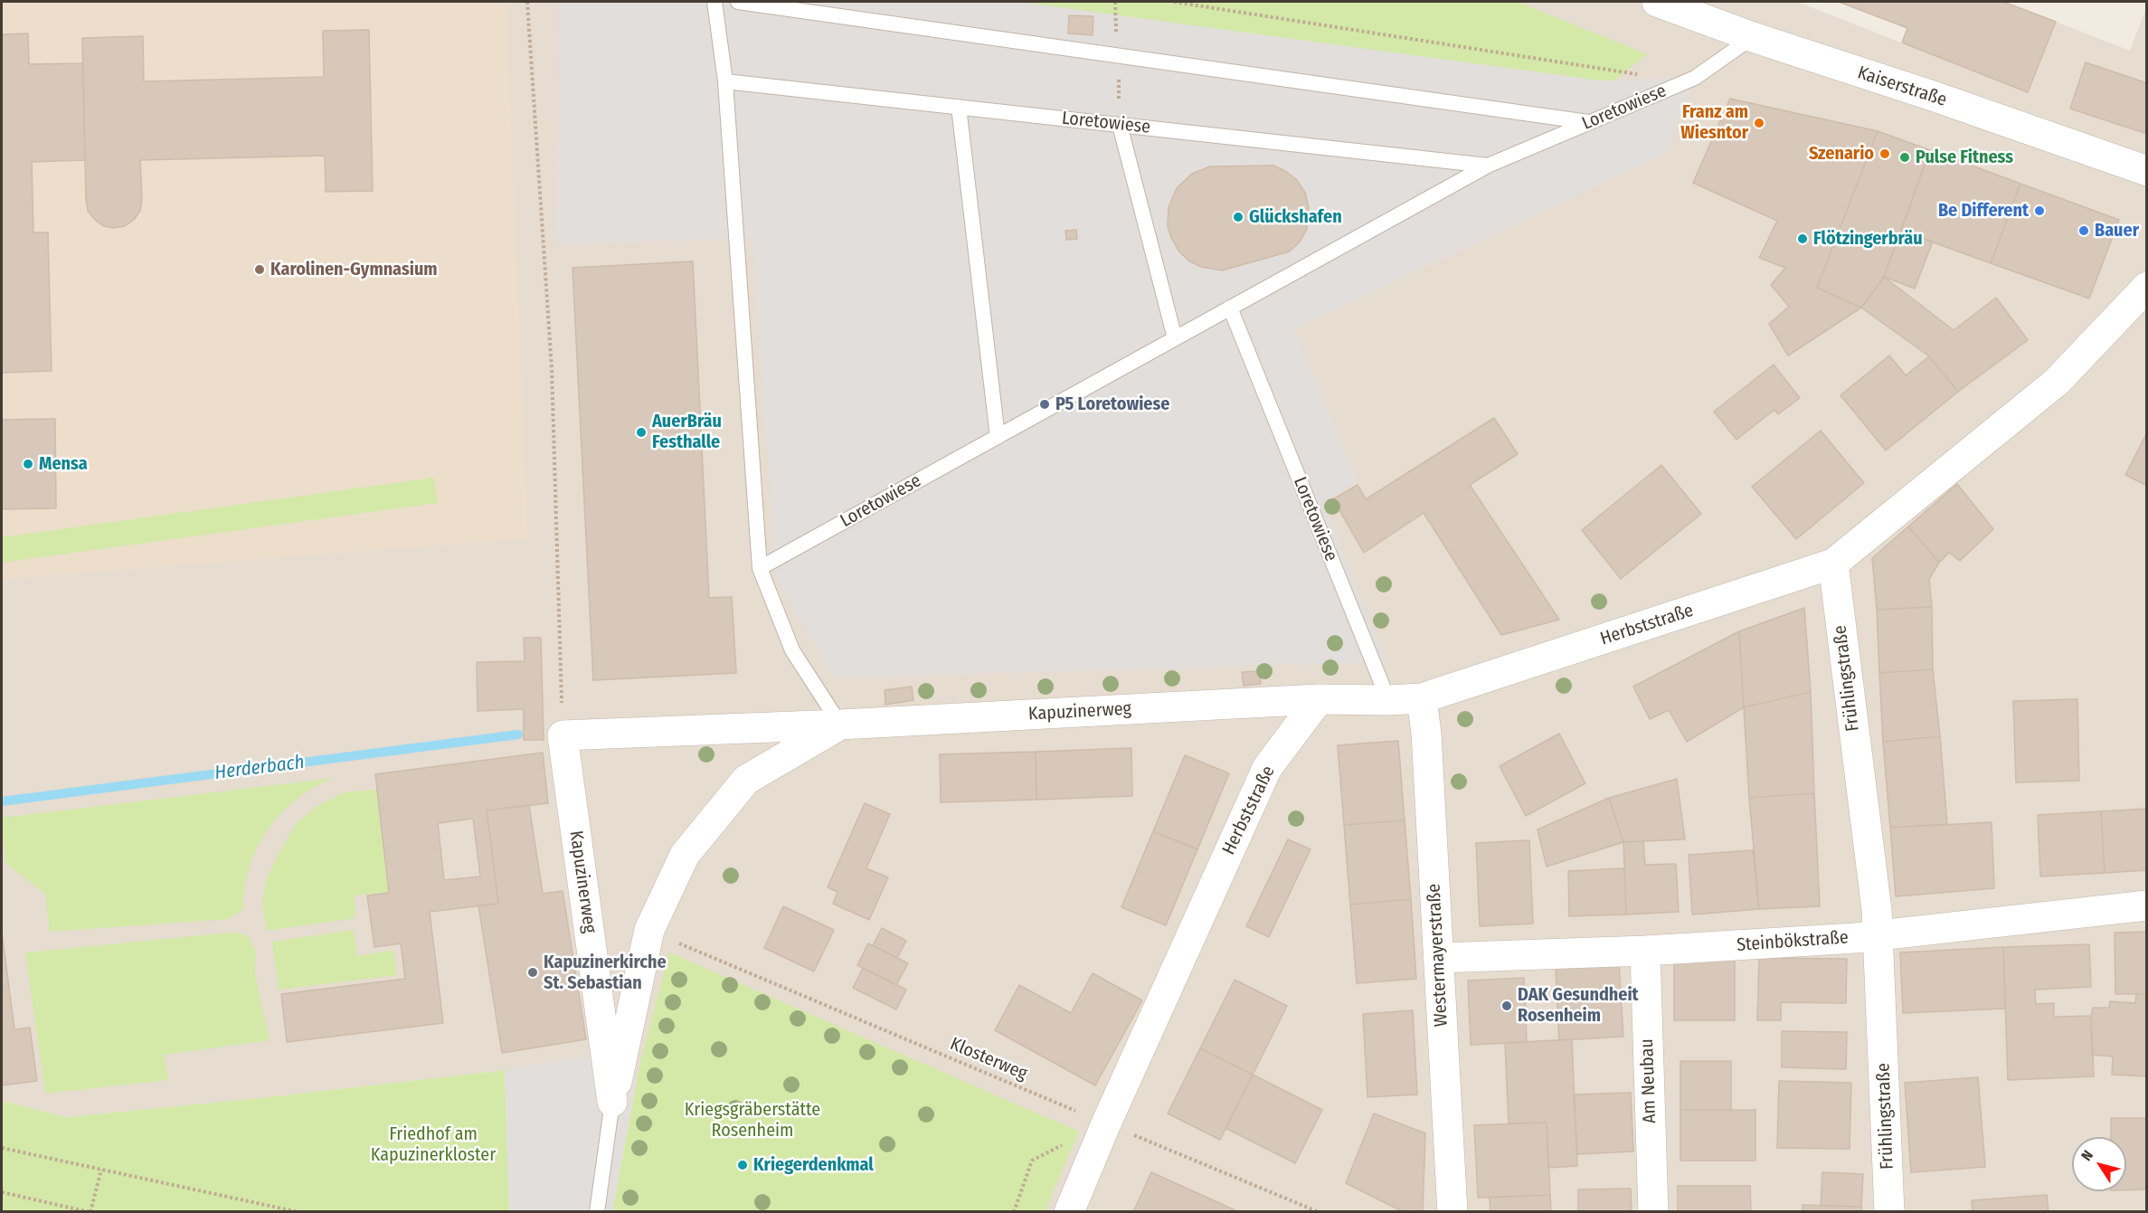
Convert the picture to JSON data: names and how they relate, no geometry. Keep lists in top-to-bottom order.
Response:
{
  "streets": {
    "street": [
      "Kaiserstraße",
      "Herbststraße",
      "Frühlingstraße",
      "Kapuzinerweg",
      "Steinbökstraße",
      "Westermayerstraße",
      "Am Neubau"
    ],
    "lane": ["Loretowiese"],
    "path": ["Klosterweg"]
  },
  "crossings": [
    ["Kaiserstraße", "Loretowiese"],
    ["Loretowiese", "Herbststraße"],
    ["Herbststraße", "Frühlingstraße"],
    ["Herbststraße", "Kapuzinerweg"],
    ["Herbststraße", "Westermayerstraße"],
    ["Herbststraße", "Klosterweg"],
    ["Frühlingstraße", "Steinbökstraße"],
    ["Kapuzinerweg", "Klosterweg"],
    ["Steinbökstraße", "Westermayerstraße"],
    ["Steinbökstraße", "Am Neubau"]
  ],
  "water": ["Herderbach"],
  "parks": ["Kriegsgräberstätte Rosenheim", "Friedhof am Kapuzinerkloster"],
  "places": [
    "Franz am Wiesntor",
    "Szenario",
    "Pulse Fitness",
    "Be Different",
    "Glückshafen",
    "Bauer",
    "Flötzingerbräu",
    "Karolinen-Gymnasium",
    "P5 Loretowiese",
    "AuerBräu Festhalle",
    "Mensa",
    "Kapuzinerkirche St. Sebastian",
    "DAK Gesundheit Rosenheim",
    "Kriegerdenkmal"
  ],
  "north": "top left"
}
